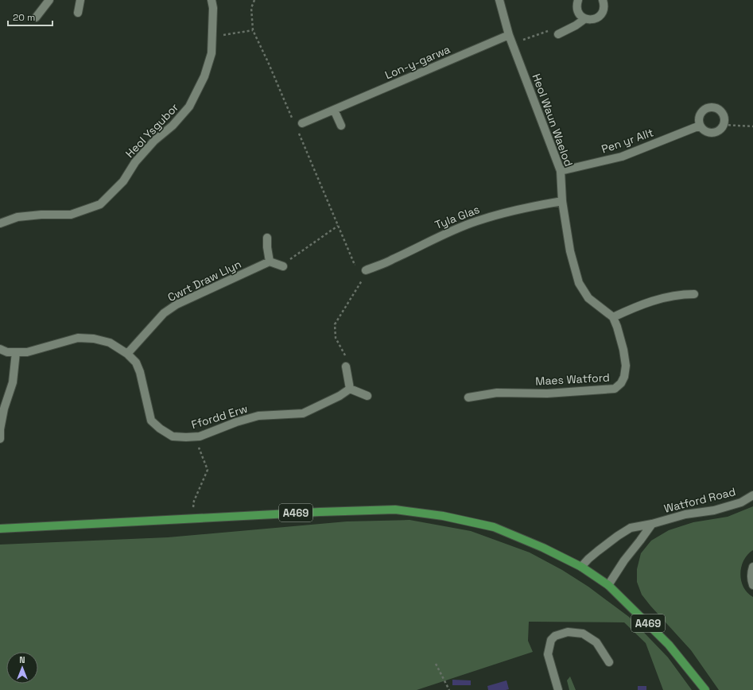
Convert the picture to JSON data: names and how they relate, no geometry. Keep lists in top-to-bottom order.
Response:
{
  "streets": {
    "main road": ["A469"],
    "street": [
      "Lon-y-garwa",
      "Heol Waun Waelod",
      "Heol Ysgubor",
      "Pen yr Allt",
      "Tyla Glas",
      "Cwrt Draw Llyn",
      "Maes Watford",
      "Ffordd Erw",
      "Watford Road"
    ]
  },
  "crossings": [
    ["Lon-y-garwa", "Heol Waun Waelod"],
    ["Heol Waun Waelod", "Pen yr Allt"],
    ["Heol Waun Waelod", "Tyla Glas"],
    ["Heol Waun Waelod", "Maes Watford"],
    ["Cwrt Draw Llyn", "Ffordd Erw"],
    ["Watford Road", "A469"]
  ],
  "scale_bar": "20 m",
  "north": "top"
}
